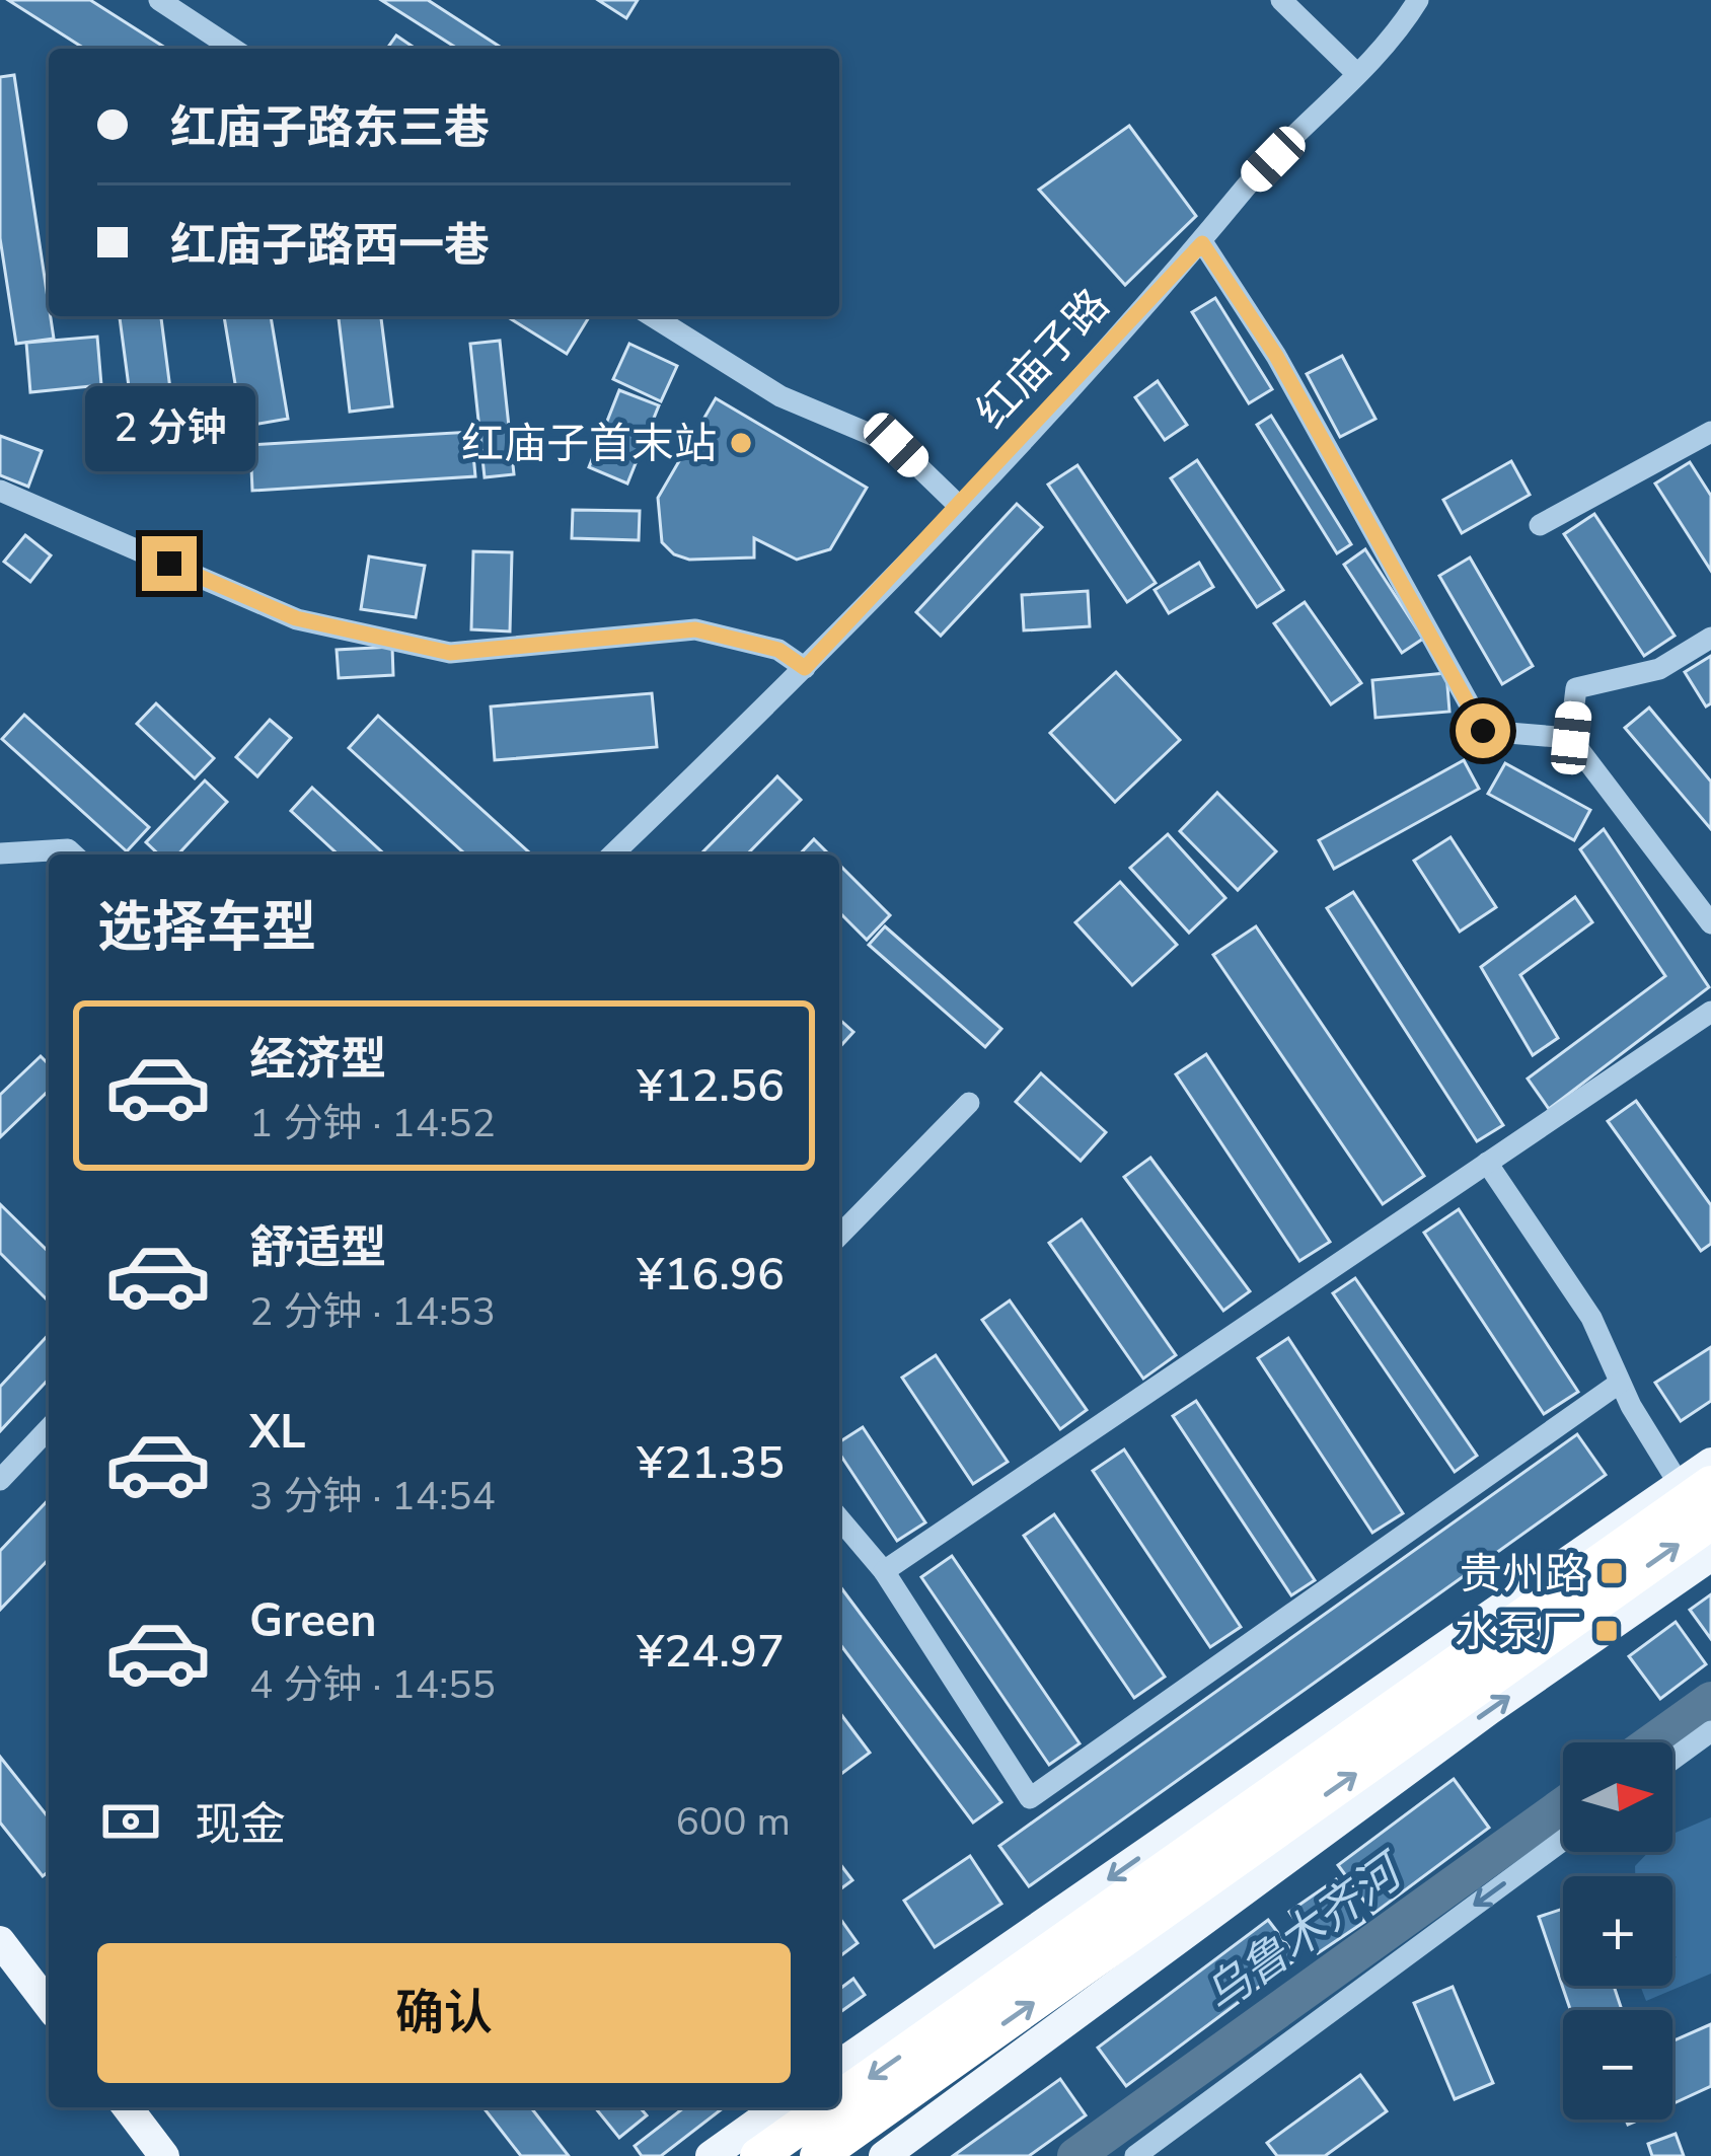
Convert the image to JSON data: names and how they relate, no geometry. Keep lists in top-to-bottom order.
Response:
{
  "streets": {
    "street": ["红庙子路"]
  },
  "water": ["乌鲁木齐河"],
  "places": {
    "other": ["红庙子首末站"],
    "transit": ["贵州路", "水泵厂"]
  },
  "north": "right",
  "page": {
    "banner": ["红庙子路东三巷", "红庙子路西一巷"],
    "bubble": "2 分钟",
    "heading": "选择车型",
    "list": [
      {
        "name": "经济型",
        "note": "1 分钟 · 14:52",
        "value": "¥12.56"
      },
      {
        "name": "舒适型",
        "note": "2 分钟 · 14:53",
        "value": "¥16.96"
      },
      {
        "name": "XL",
        "note": "3 分钟 · 14:54",
        "value": "¥21.35"
      },
      {
        "name": "Green",
        "note": "4 分钟 · 14:55",
        "value": "¥24.97"
      }
    ],
    "map_buttons": ["+", "−"],
    "pay": ["现金", "600 m"],
    "buttons": "确认"
  }
}
